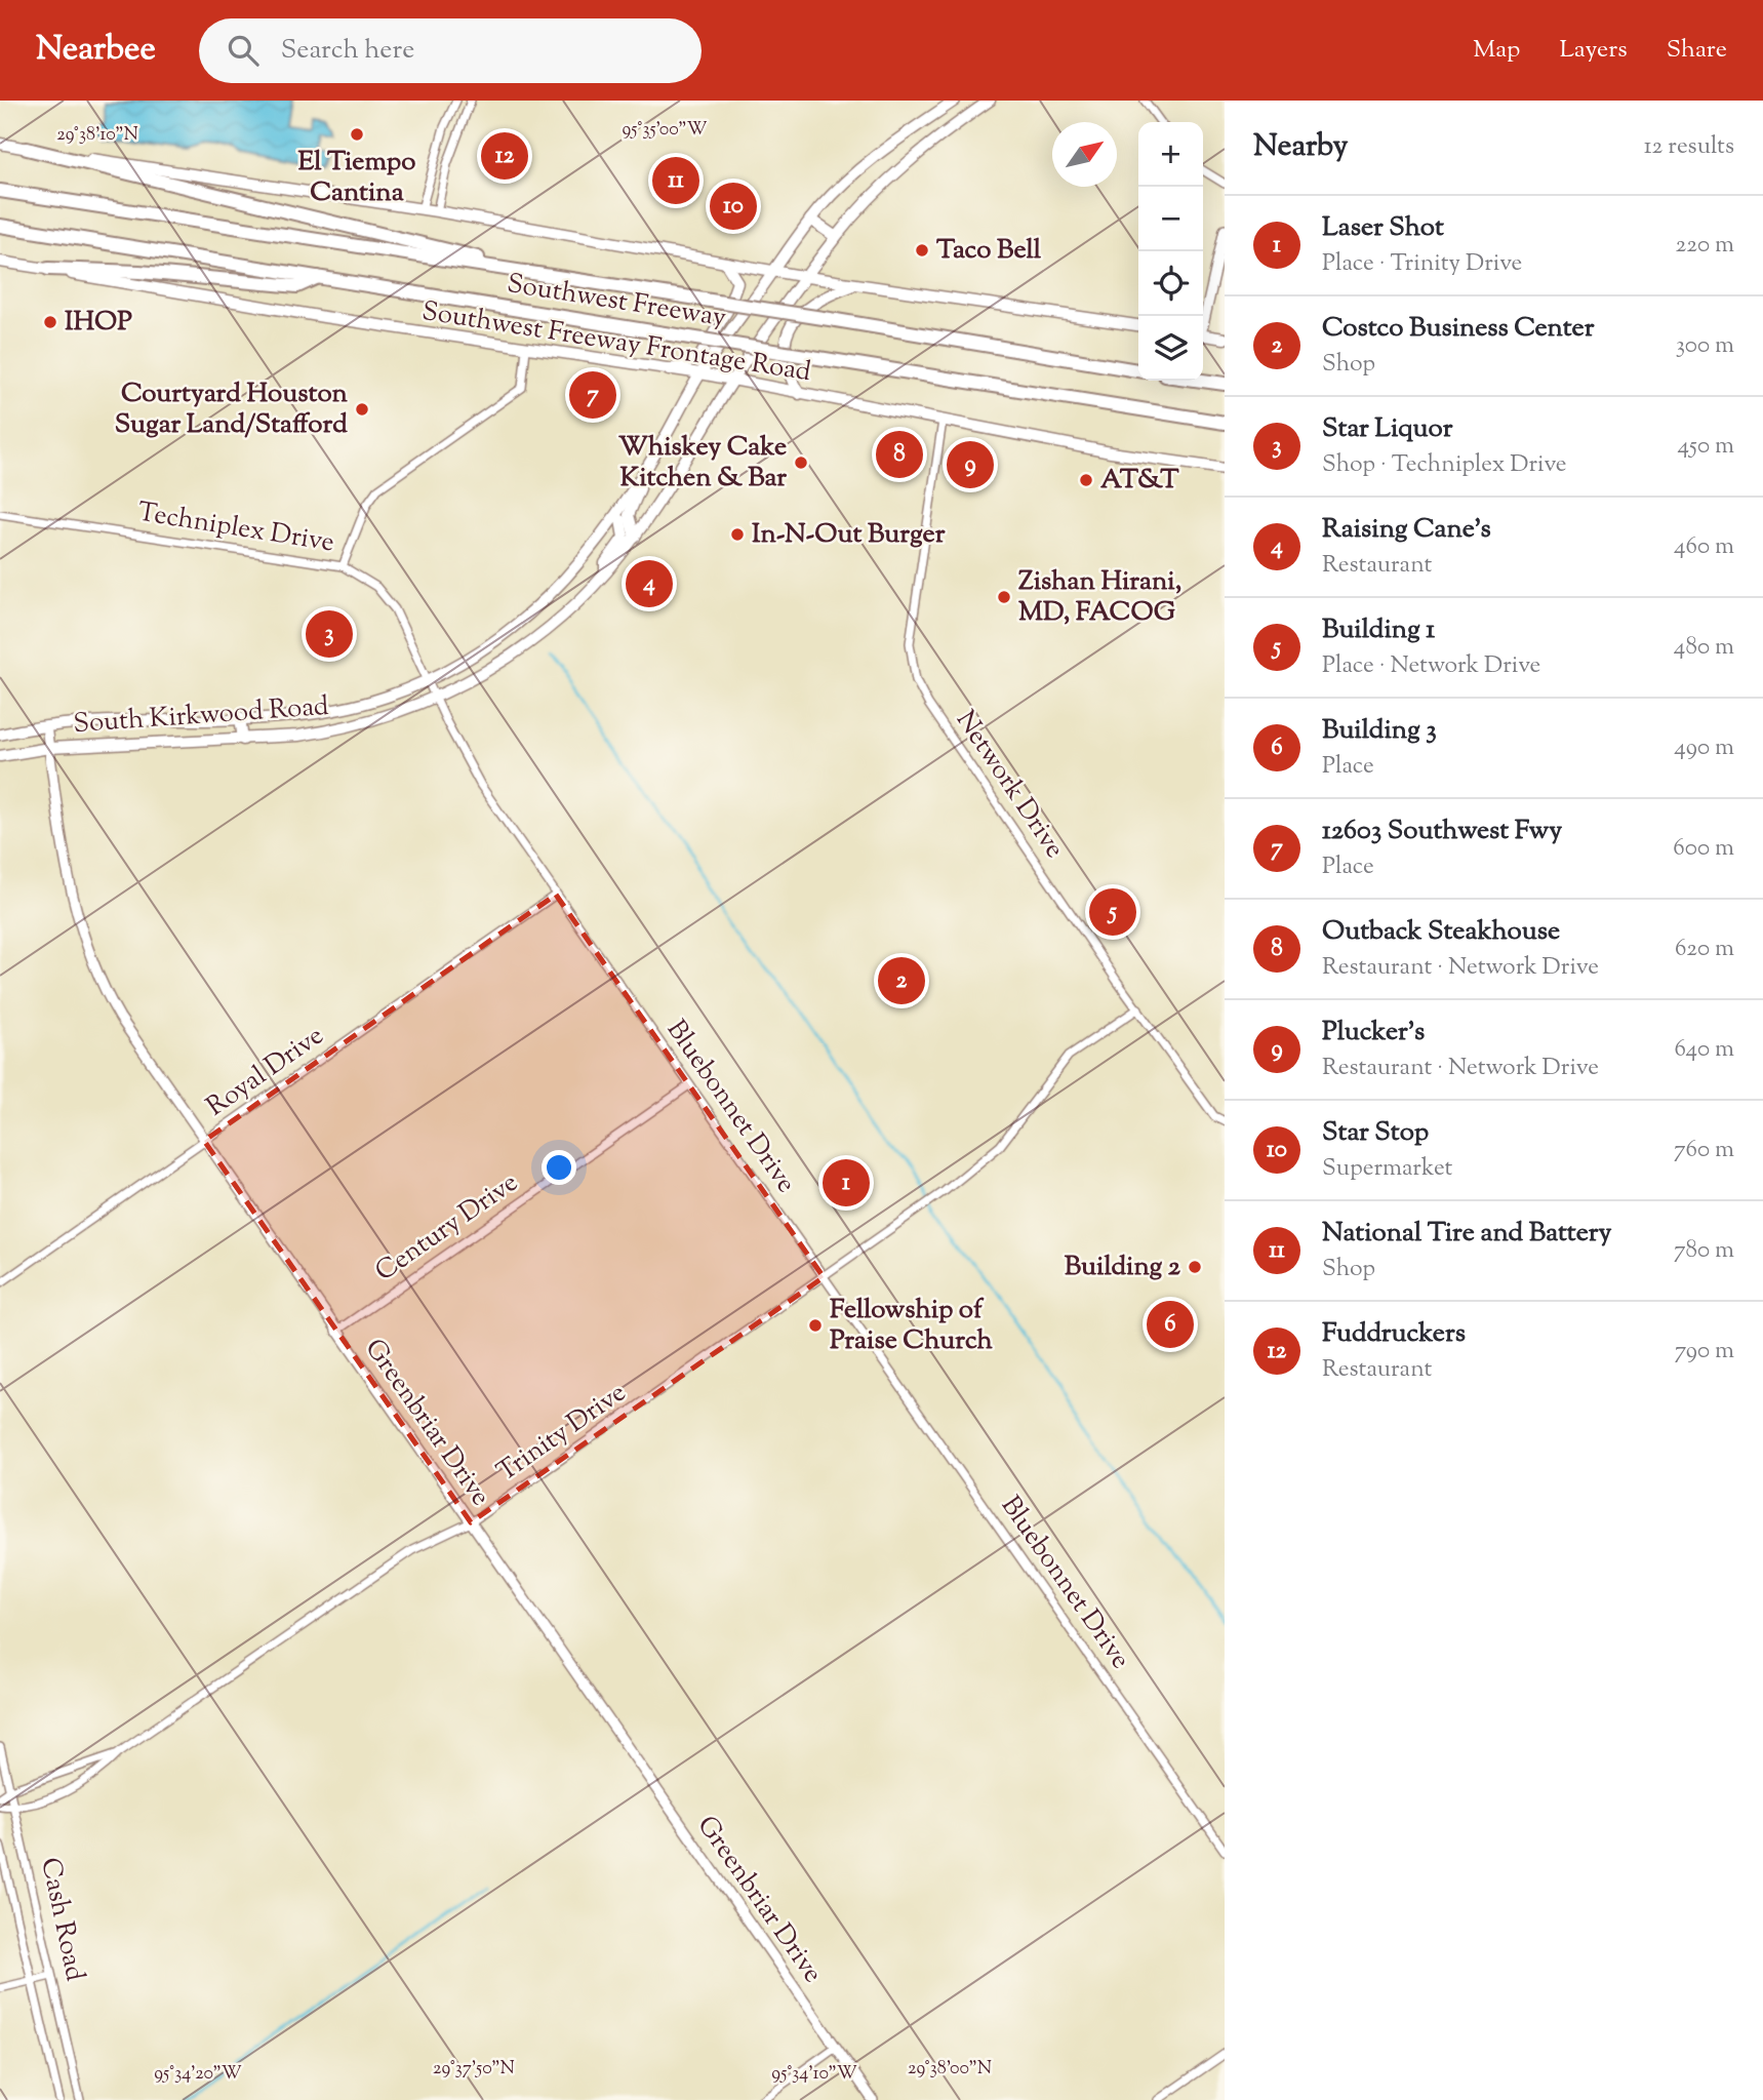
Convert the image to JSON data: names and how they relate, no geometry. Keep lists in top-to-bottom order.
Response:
{
  "streets": {
    "highway": ["Southwest Freeway"],
    "main road": ["Southwest Freeway Frontage Road", "South Kirkwood Road"],
    "street": [
      "Techniplex Drive",
      "Network Drive",
      "Royal Drive",
      "Bluebonnet Drive",
      "Century Drive",
      "Greenbriar Drive",
      "Trinity Drive",
      "Cash Road"
    ]
  },
  "crossings": [
    ["Southwest Freeway Frontage Road", "South Kirkwood Road"],
    ["Southwest Freeway Frontage Road", "Network Drive"],
    ["Techniplex Drive", "South Kirkwood Road"],
    ["Techniplex Drive", "Bluebonnet Drive"],
    ["South Kirkwood Road", "Bluebonnet Drive"],
    ["South Kirkwood Road", "Greenbriar Drive"],
    ["Network Drive", "Trinity Drive"],
    ["Royal Drive", "Bluebonnet Drive"],
    ["Royal Drive", "Greenbriar Drive"],
    ["Bluebonnet Drive", "Century Drive"],
    ["Bluebonnet Drive", "Trinity Drive"],
    ["Century Drive", "Greenbriar Drive"],
    ["Greenbriar Drive", "Trinity Drive"],
    ["Trinity Drive", "Cash Road"]
  ],
  "places": [
    "El Tiempo Cantina",
    "Taco Bell",
    "IHOP",
    "Courtyard Houston Sugar Land/Stafford",
    "Whiskey Cake Kitchen & Bar",
    "AT&T",
    "In-N-Out Burger",
    "Zishan Hirani, MD, FACOG",
    "Building 2",
    "Fellowship of Praise Church"
  ],
  "north": "top right",
  "page": {
    "header": "Nearbee",
    "search": "Search here",
    "nav": ["Map", "Layers", "Share"],
    "heading": ["Nearby", "12 results"],
    "map_buttons": ["+", "−"],
    "pins": [
      "12",
      "11",
      "10",
      "7",
      "8",
      "9",
      "4",
      "3",
      "5",
      "2",
      "1",
      "6"
    ],
    "list": [
      {
        "mark": "1",
        "name": "Laser Shot",
        "note": "Place · Trinity Drive",
        "value": "220 m"
      },
      {
        "mark": "2",
        "name": "Costco Business Center",
        "note": "Shop",
        "value": "300 m"
      },
      {
        "mark": "3",
        "name": "Star Liquor",
        "note": "Shop · Techniplex Drive",
        "value": "450 m"
      },
      {
        "mark": "4",
        "name": "Raising Cane's",
        "note": "Restaurant",
        "value": "460 m"
      },
      {
        "mark": "5",
        "name": "Building 1",
        "note": "Place · Network Drive",
        "value": "480 m"
      },
      {
        "mark": "6",
        "name": "Building 3",
        "note": "Place",
        "value": "490 m"
      },
      {
        "mark": "7",
        "name": "12603 Southwest Fwy",
        "note": "Place",
        "value": "600 m"
      },
      {
        "mark": "8",
        "name": "Outback Steakhouse",
        "note": "Restaurant · Network Drive",
        "value": "620 m"
      },
      {
        "mark": "9",
        "name": "Plucker's",
        "note": "Restaurant · Network Drive",
        "value": "640 m"
      },
      {
        "mark": "10",
        "name": "Star Stop",
        "note": "Supermarket",
        "value": "760 m"
      },
      {
        "mark": "11",
        "name": "National Tire and Battery",
        "note": "Shop",
        "value": "780 m"
      },
      {
        "mark": "12",
        "name": "Fuddruckers",
        "note": "Restaurant",
        "value": "790 m"
      }
    ]
  },
  "coordinates": [
    "95°35'00\"W",
    "29°38'10\"N",
    "29°37'50\"N",
    "29°38'00\"N",
    "95°34'20\"W",
    "95°34'10\"W"
  ]
}
